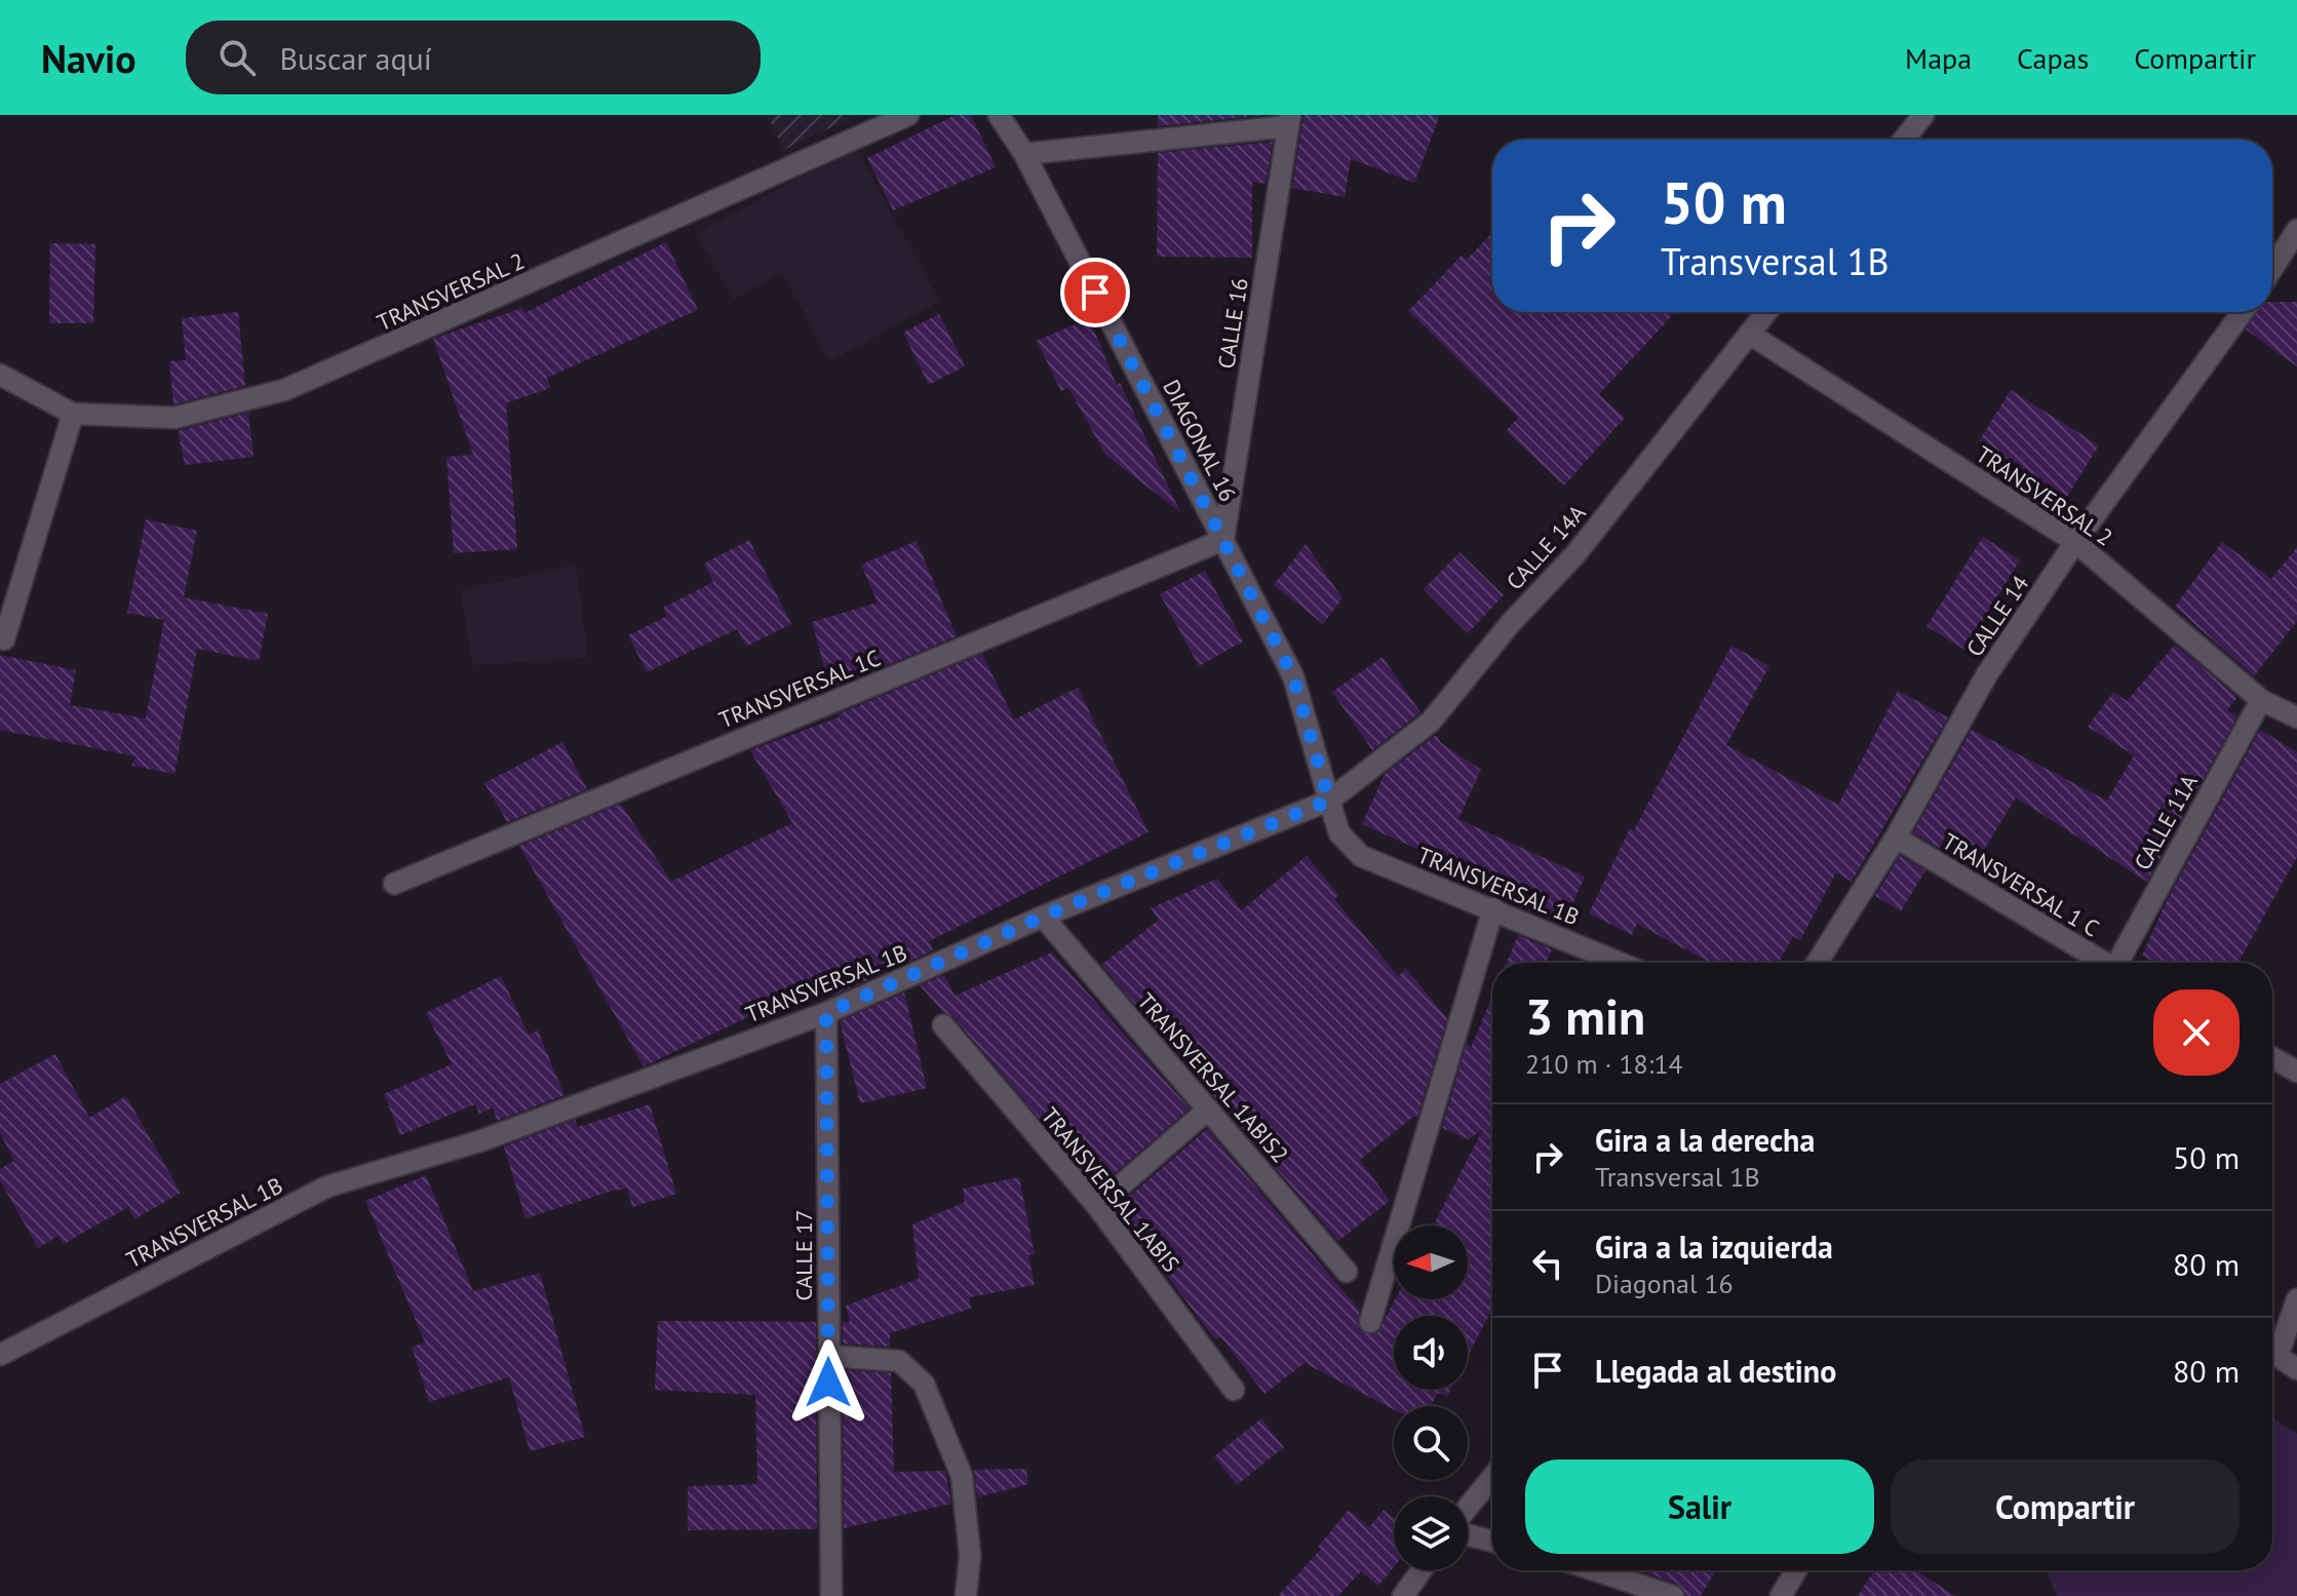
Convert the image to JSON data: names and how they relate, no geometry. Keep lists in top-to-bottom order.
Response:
{
  "streets": {
    "street": [
      "TRANSVERSAL 2",
      "CALLE 16",
      "DIAGONAL 16",
      "CALLE 14A",
      "CALLE 14",
      "TRANSVERSAL 1C",
      "CALLE 11A",
      "TRANSVERSAL 1 C",
      "TRANSVERSAL 1B",
      "TRANSVERSAL 1ABIS2",
      "TRANSVERSAL 1ABIS",
      "CALLE 17"
    ]
  },
  "crossings": [
    ["TRANSVERSAL 2", "CALLE 14A"],
    ["TRANSVERSAL 2", "CALLE 14"],
    ["TRANSVERSAL 2", "CALLE 11A"],
    ["CALLE 16", "DIAGONAL 16"],
    ["CALLE 16", "TRANSVERSAL 1C"],
    ["DIAGONAL 16", "CALLE 14A"],
    ["DIAGONAL 16", "TRANSVERSAL 1C"],
    ["DIAGONAL 16", "TRANSVERSAL 1B"],
    ["CALLE 14A", "TRANSVERSAL 1B"],
    ["CALLE 14", "TRANSVERSAL 1 C"],
    ["TRANSVERSAL 1B", "TRANSVERSAL 1ABIS2"],
    ["TRANSVERSAL 1B", "CALLE 17"]
  ],
  "north": "left",
  "page": {
    "header": "Navio",
    "search": "Buscar aquí",
    "nav": ["Mapa", "Capas", "Compartir"],
    "turn": ["50 m", "Transversal 1B"],
    "heading": ["3 min", "210 m · 18:14"],
    "list": [
      {
        "name": "Gira a la derecha",
        "note": "Transversal 1B",
        "value": "50 m"
      },
      {
        "name": "Gira a la izquierda",
        "note": "Diagonal 16",
        "value": "80 m"
      },
      {
        "name": "Llegada al destino",
        "value": "80 m"
      }
    ],
    "buttons": ["Salir", "Compartir"]
  }
}
